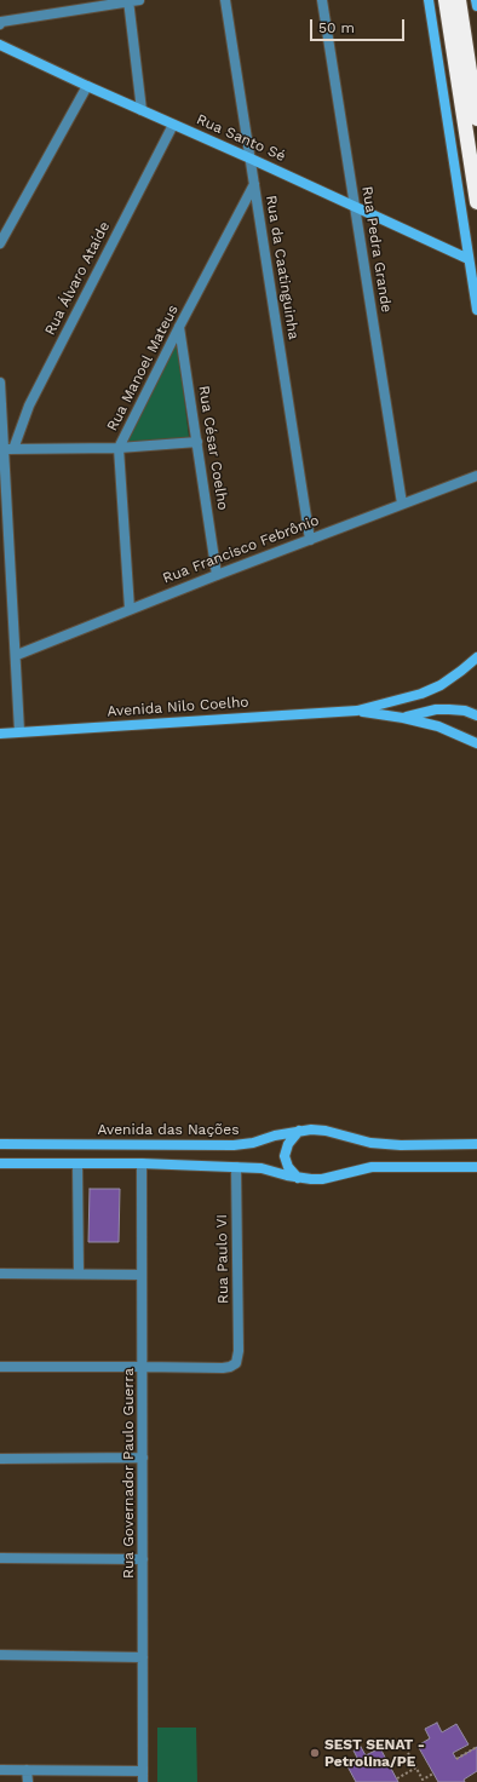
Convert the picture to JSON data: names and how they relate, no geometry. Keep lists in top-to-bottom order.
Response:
{
  "streets": {
    "main road": ["Rua Santo Sé", "Avenida Nilo Coelho", "Avenida das Nações"],
    "street": [
      "Rua Pedra Grande",
      "Rua da Caatinguinha",
      "Rua Álvaro Ataíde",
      "Rua Manoel Mateus",
      "Rua César Coelho",
      "Rua Francisco Febrônio",
      "Rua Paulo VI",
      "Rua Governador Paulo Guerra"
    ]
  },
  "crossings": [
    ["Rua Santo Sé", "Rua Pedra Grande"],
    ["Rua Santo Sé", "Rua da Caatinguinha"],
    ["Rua Santo Sé", "Rua Álvaro Ataíde"],
    ["Rua Pedra Grande", "Rua Francisco Febrônio"],
    ["Rua da Caatinguinha", "Rua Manoel Mateus"],
    ["Rua da Caatinguinha", "Rua Francisco Febrônio"],
    ["Rua Manoel Mateus", "Rua César Coelho"],
    ["Rua Manoel Mateus", "Rua Francisco Febrônio"],
    ["Rua César Coelho", "Rua Francisco Febrônio"],
    ["Rua Paulo VI", "Rua Governador Paulo Guerra"]
  ],
  "places": ["SEST SENAT - Petrolina/PE"],
  "scale_bar": "50 m"
}
